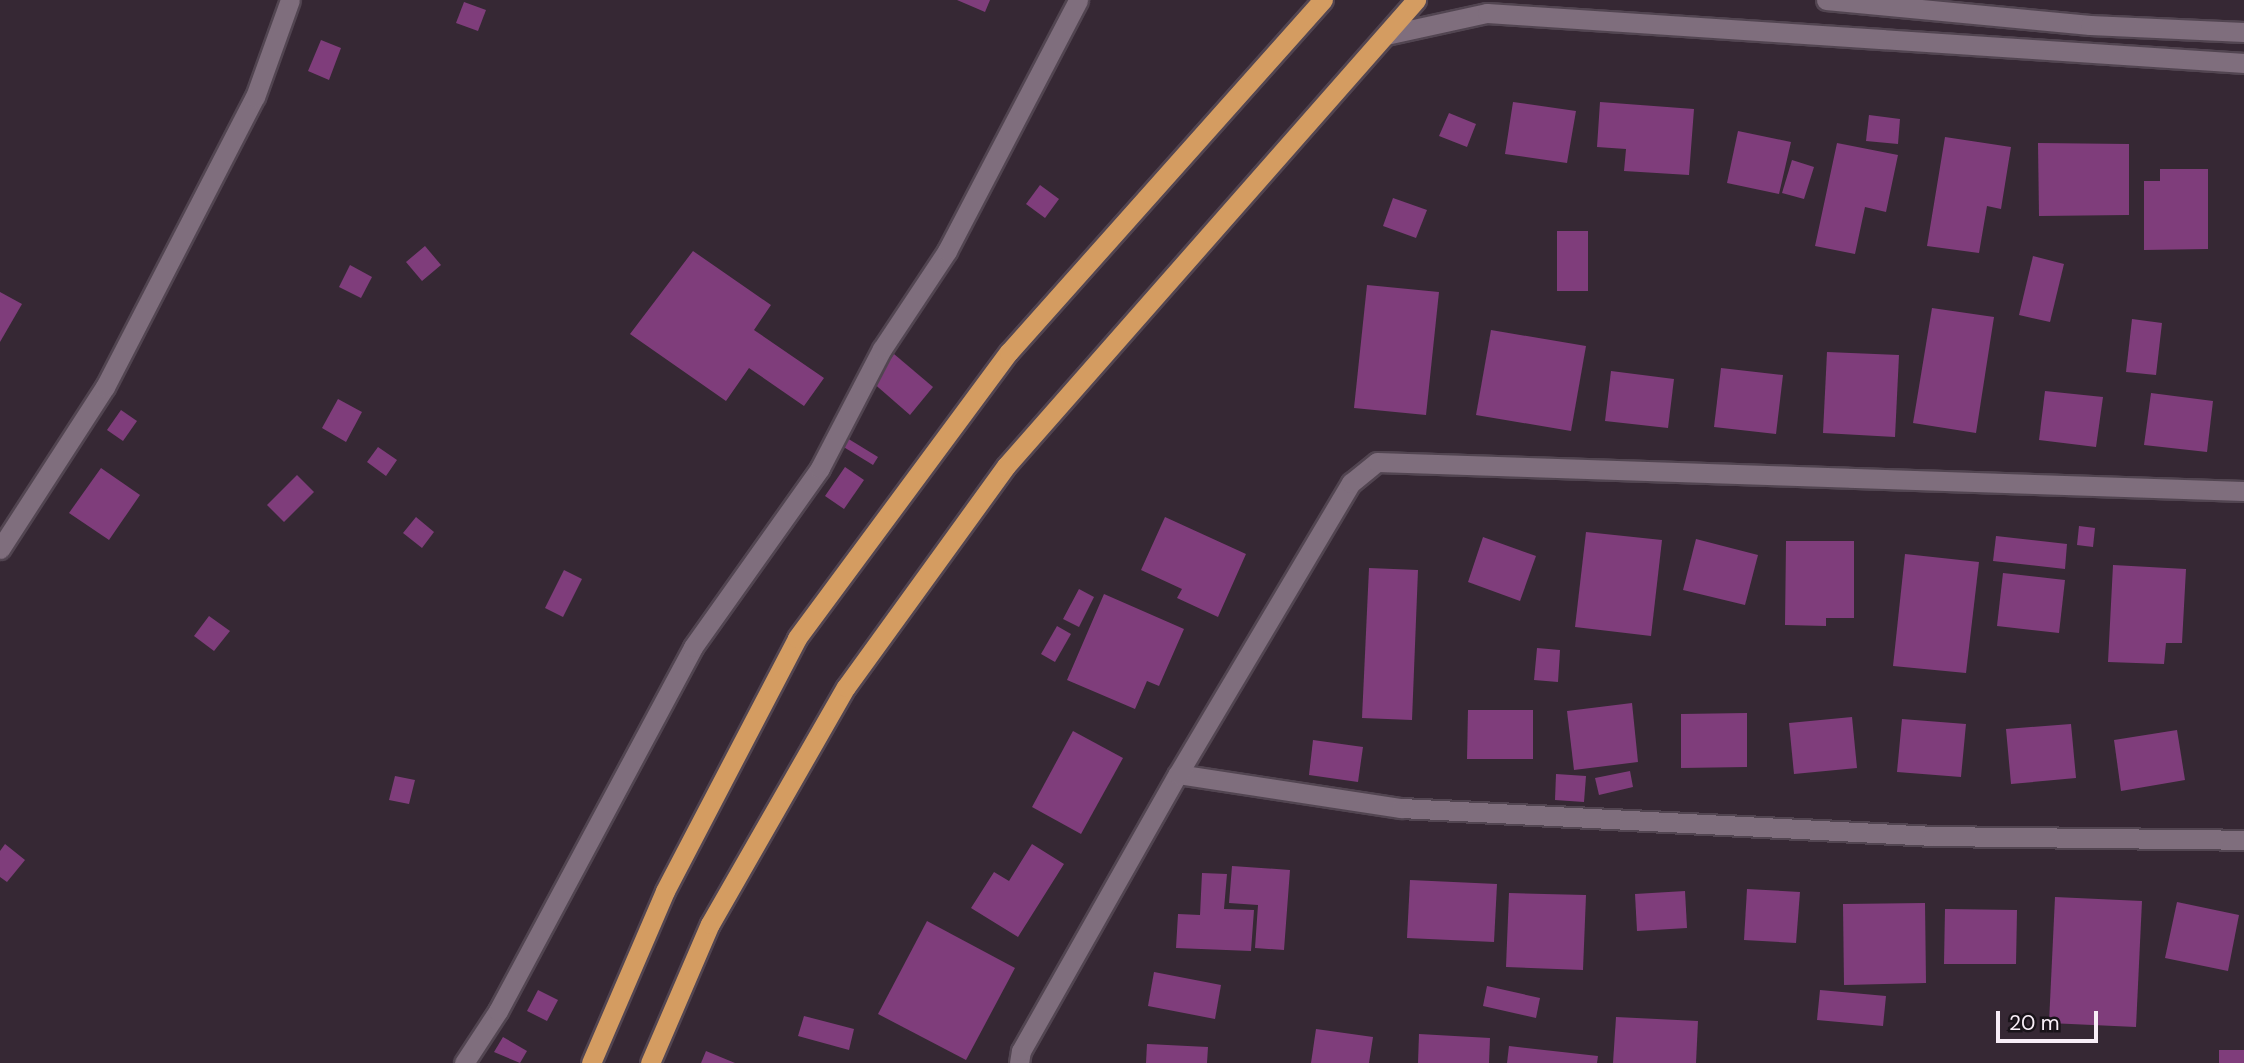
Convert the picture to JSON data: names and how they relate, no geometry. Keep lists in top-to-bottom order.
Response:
{
  "scale_bar": "20 m"
}
